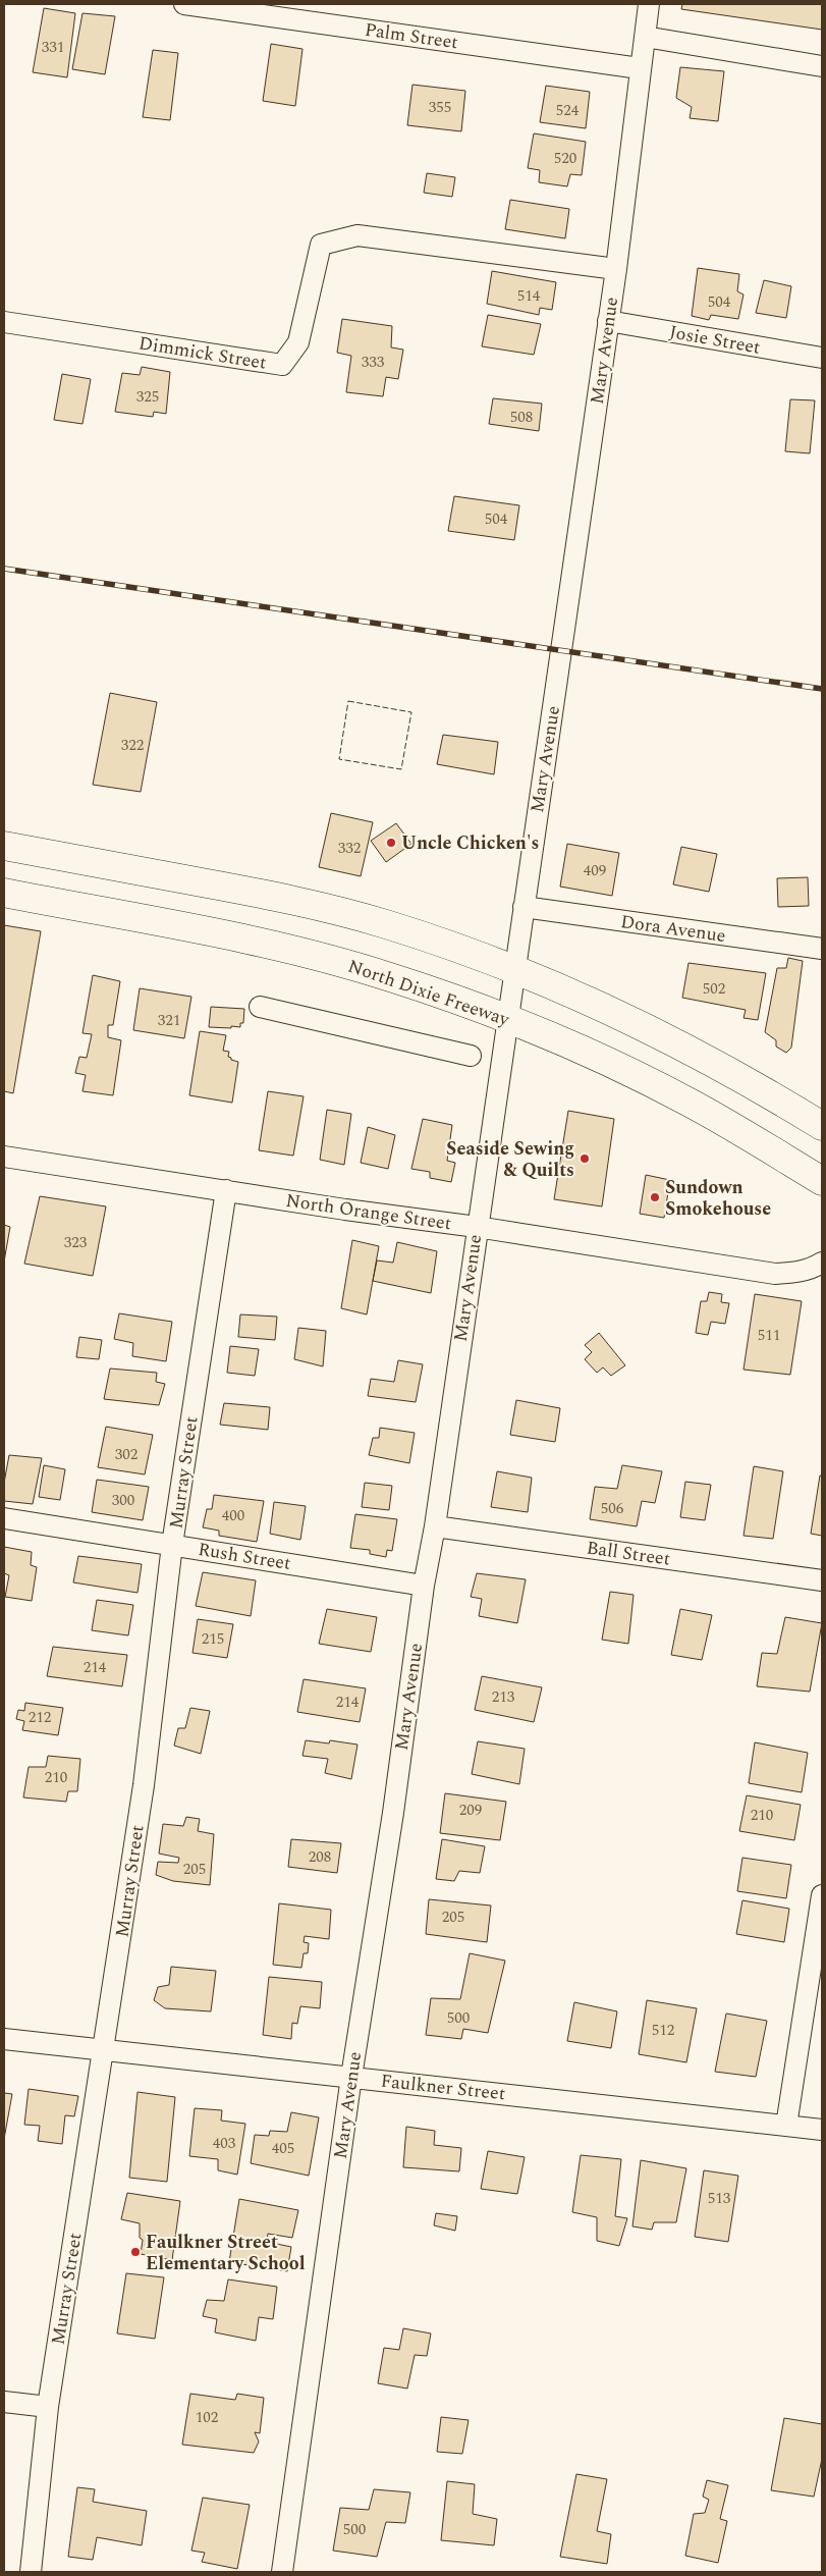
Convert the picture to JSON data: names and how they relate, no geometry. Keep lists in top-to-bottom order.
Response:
{
  "streets": {
    "main road": ["North Dixie Freeway"],
    "street": [
      "Palm Street",
      "Josie Street",
      "Mary Avenue",
      "Dimmick Street",
      "Dora Avenue",
      "North Orange Street",
      "Murray Street",
      "Ball Street",
      "Rush Street",
      "Faulkner Street"
    ]
  },
  "crossings": [
    ["Palm Street", "Mary Avenue"],
    ["Josie Street", "Mary Avenue"],
    ["Mary Avenue", "Dimmick Street"],
    ["Mary Avenue", "Dora Avenue"],
    ["Mary Avenue", "North Dixie Freeway"],
    ["Mary Avenue", "North Orange Street"],
    ["Mary Avenue", "Ball Street"],
    ["Mary Avenue", "Rush Street"],
    ["Mary Avenue", "Faulkner Street"],
    ["North Orange Street", "Murray Street"],
    ["Murray Street", "Rush Street"],
    ["Murray Street", "Faulkner Street"]
  ],
  "places": [
    "Uncle Chicken's",
    "Seaside Sewing & Quilts",
    "Sundown Smokehouse",
    "Faulkner Street Elementary School"
  ],
  "house_numbers": [
    "331",
    "355",
    "524",
    "520",
    "514",
    "504",
    "333",
    "325",
    "508",
    "504",
    "322",
    "332",
    "409",
    "502",
    "321",
    "323",
    "511",
    "302",
    "300",
    "506",
    "400",
    "215",
    "214",
    "213",
    "214",
    "212",
    "210",
    "209",
    "210",
    "208",
    "205",
    "205",
    "500",
    "512",
    "403",
    "405",
    "513",
    "102",
    "500"
  ]
}
